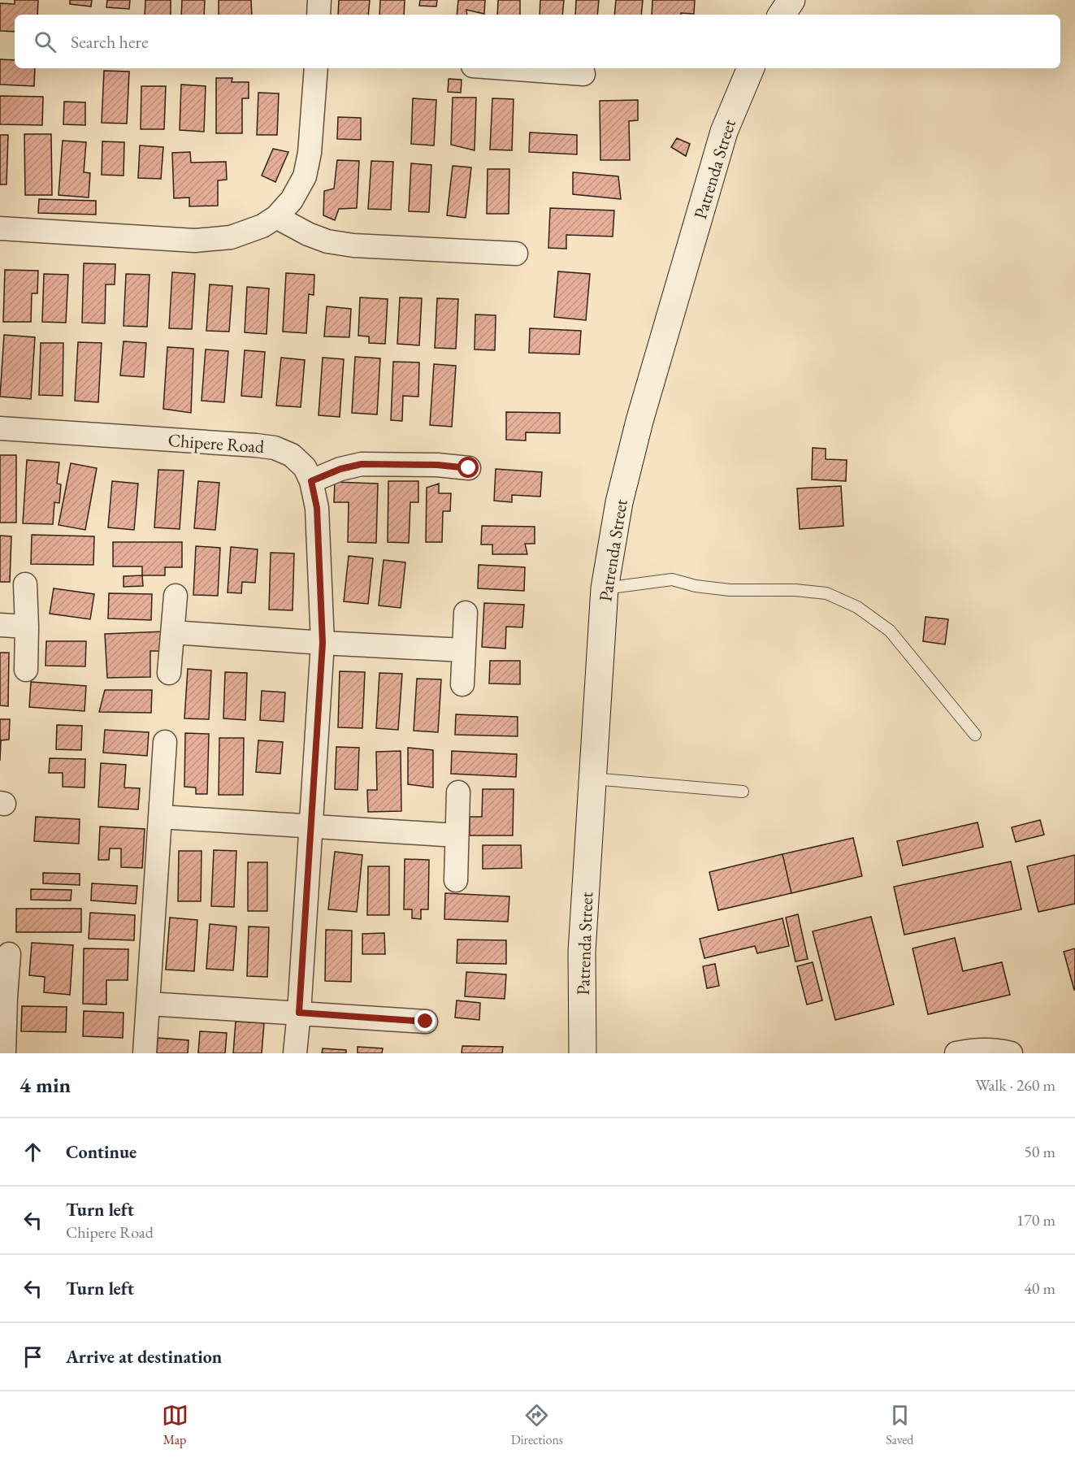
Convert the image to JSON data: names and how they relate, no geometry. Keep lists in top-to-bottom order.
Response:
{
  "streets": {
    "street": ["Patrenda Street", "Chipere Road"]
  },
  "page": {
    "search": "Search here",
    "heading": ["4 min", "Walk · 260 m"],
    "list": [
      ["Continue", "50 m"],
      ["Turn left", "Chipere Road", "170 m"],
      ["Turn left", "40 m"],
      "Arrive at destination"
    ],
    "nav": ["Map", "Directions", "Saved"]
  }
}
